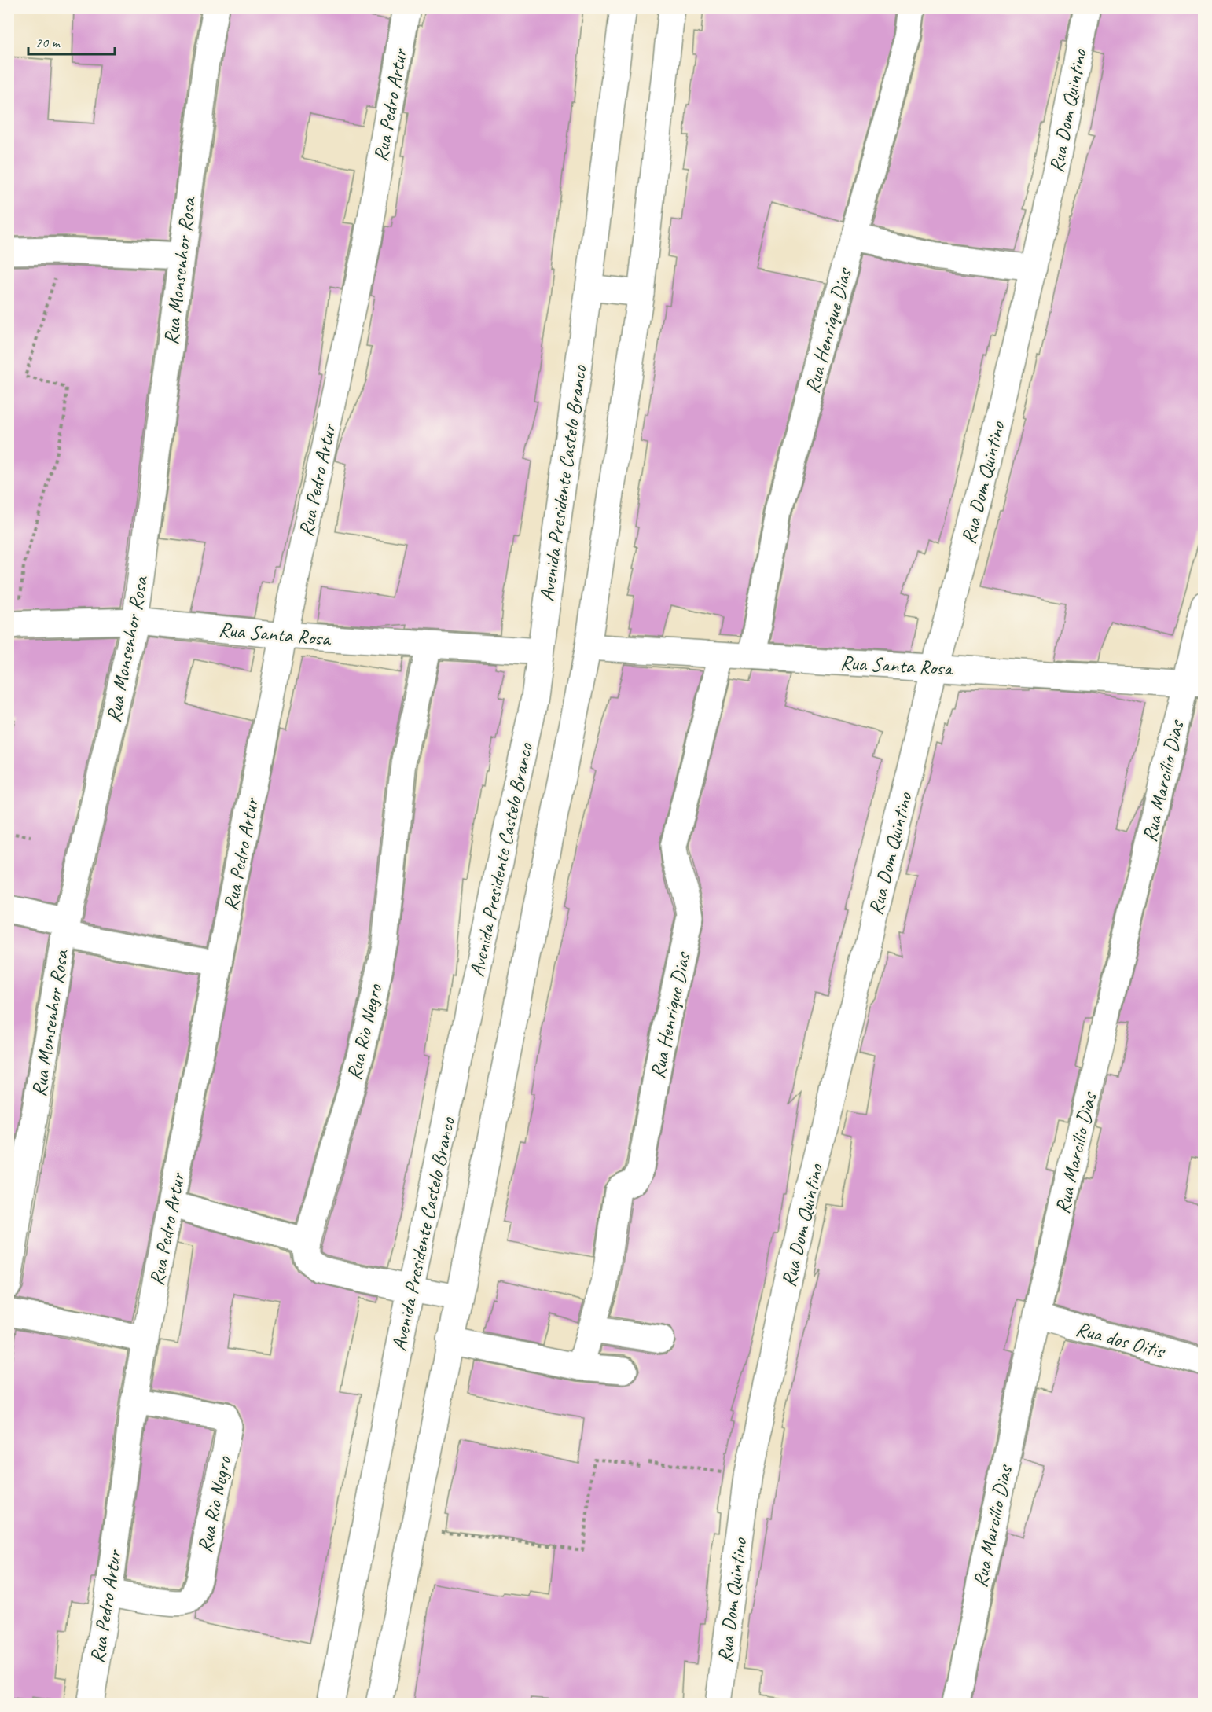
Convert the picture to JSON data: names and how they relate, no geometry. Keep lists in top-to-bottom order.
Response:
{
  "streets": {
    "street": [
      "Rua Pedro Artur",
      "Rua Dom Quintino",
      "Rua Monsenhor Rosa",
      "Rua Henrique Dias",
      "Avenida Presidente Castelo Branco",
      "Rua Santa Rosa",
      "Rua Marcílio Dias",
      "Rua Rio Negro",
      "Rua dos Oitis"
    ]
  },
  "crossings": [
    ["Rua Pedro Artur", "Rua Santa Rosa"],
    ["Rua Pedro Artur", "Rua Rio Negro"],
    ["Rua Dom Quintino", "Rua Santa Rosa"],
    ["Rua Monsenhor Rosa", "Rua Santa Rosa"],
    ["Rua Henrique Dias", "Rua Santa Rosa"],
    ["Avenida Presidente Castelo Branco", "Rua Santa Rosa"],
    ["Avenida Presidente Castelo Branco", "Rua Rio Negro"],
    ["Rua Santa Rosa", "Rua Marcílio Dias"],
    ["Rua Santa Rosa", "Rua Rio Negro"],
    ["Rua Marcílio Dias", "Rua dos Oitis"]
  ],
  "scale_bar": "20 m"
}
